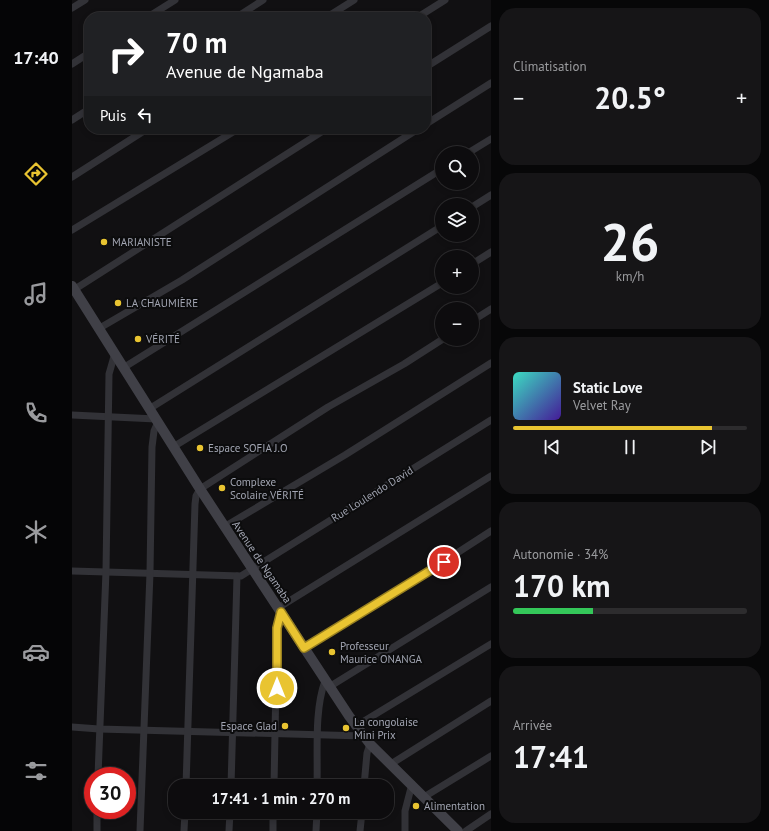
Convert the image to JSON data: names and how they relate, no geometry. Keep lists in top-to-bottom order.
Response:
{
  "streets": {
    "main road": ["Avenue de Ngamaba"],
    "street": ["Rue Loulendo David"]
  },
  "crossings": [
    ["Rue Loulendo David", "Avenue de Ngamaba"]
  ],
  "places": [
    "MARIANISTE",
    "LA CHAUMIÈRE",
    "VÉRITÉ",
    "Espace SOFIA J.O",
    "Complexe Scolaire VÉRITÉ",
    "Professeur Maurice ONANGA",
    "Espace Glad",
    "La congolaise Mini Prix",
    "Alimentation"
  ],
  "page": {
    "tabs": "17:40",
    "tile": [
      "Climatisation",
      ["26", "km/h"],
      ["Autonomie · 34%", "170 km"],
      ["Arrivée", "17:41"]
    ],
    "turn": ["70 m", "Avenue de Ngamaba"],
    "heat": ["−", "20.5°", "+"],
    "then": "Puis",
    "map_buttons": ["+", "−"],
    "song": ["Static Love", "Velvet Ray"],
    "limit": "30",
    "trip": "17:41 · 1 min · 270 m"
  }
}
